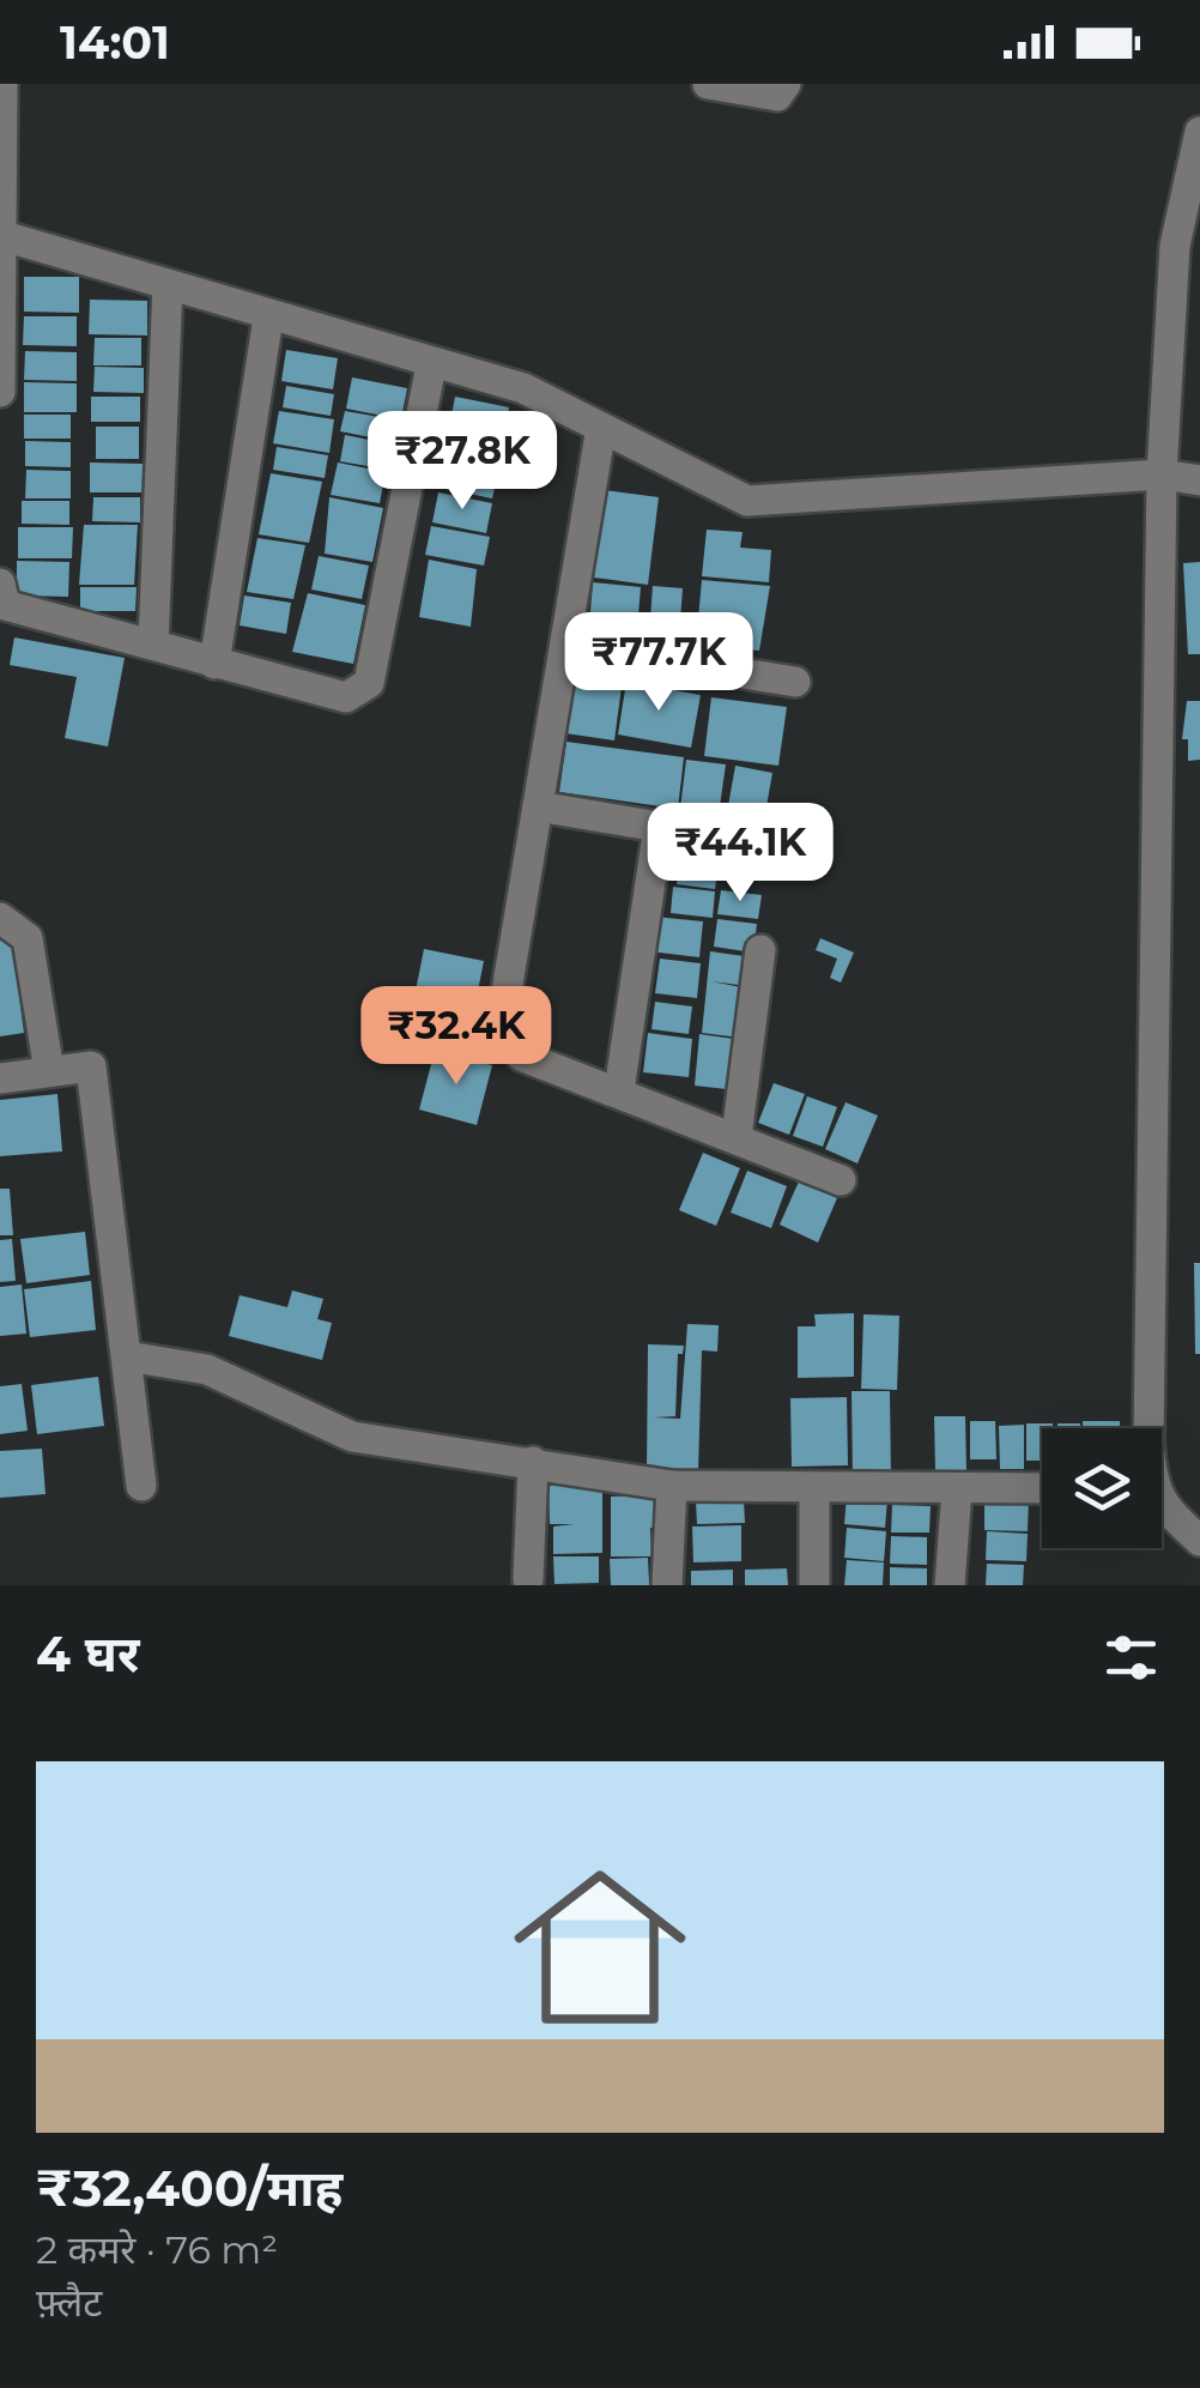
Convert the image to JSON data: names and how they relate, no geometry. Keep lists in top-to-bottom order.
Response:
{
  "page": {
    "status": "14:01",
    "price": [
      "₹27.8K",
      "₹77.7K",
      "₹44.1K",
      "₹32.4K"
    ],
    "heading": "4 घर",
    "list": [
      {
        "name": "₹32,400/माह",
        "note": "2 कमरे · 76 m² · फ़्लैट"
      }
    ]
  }
}
